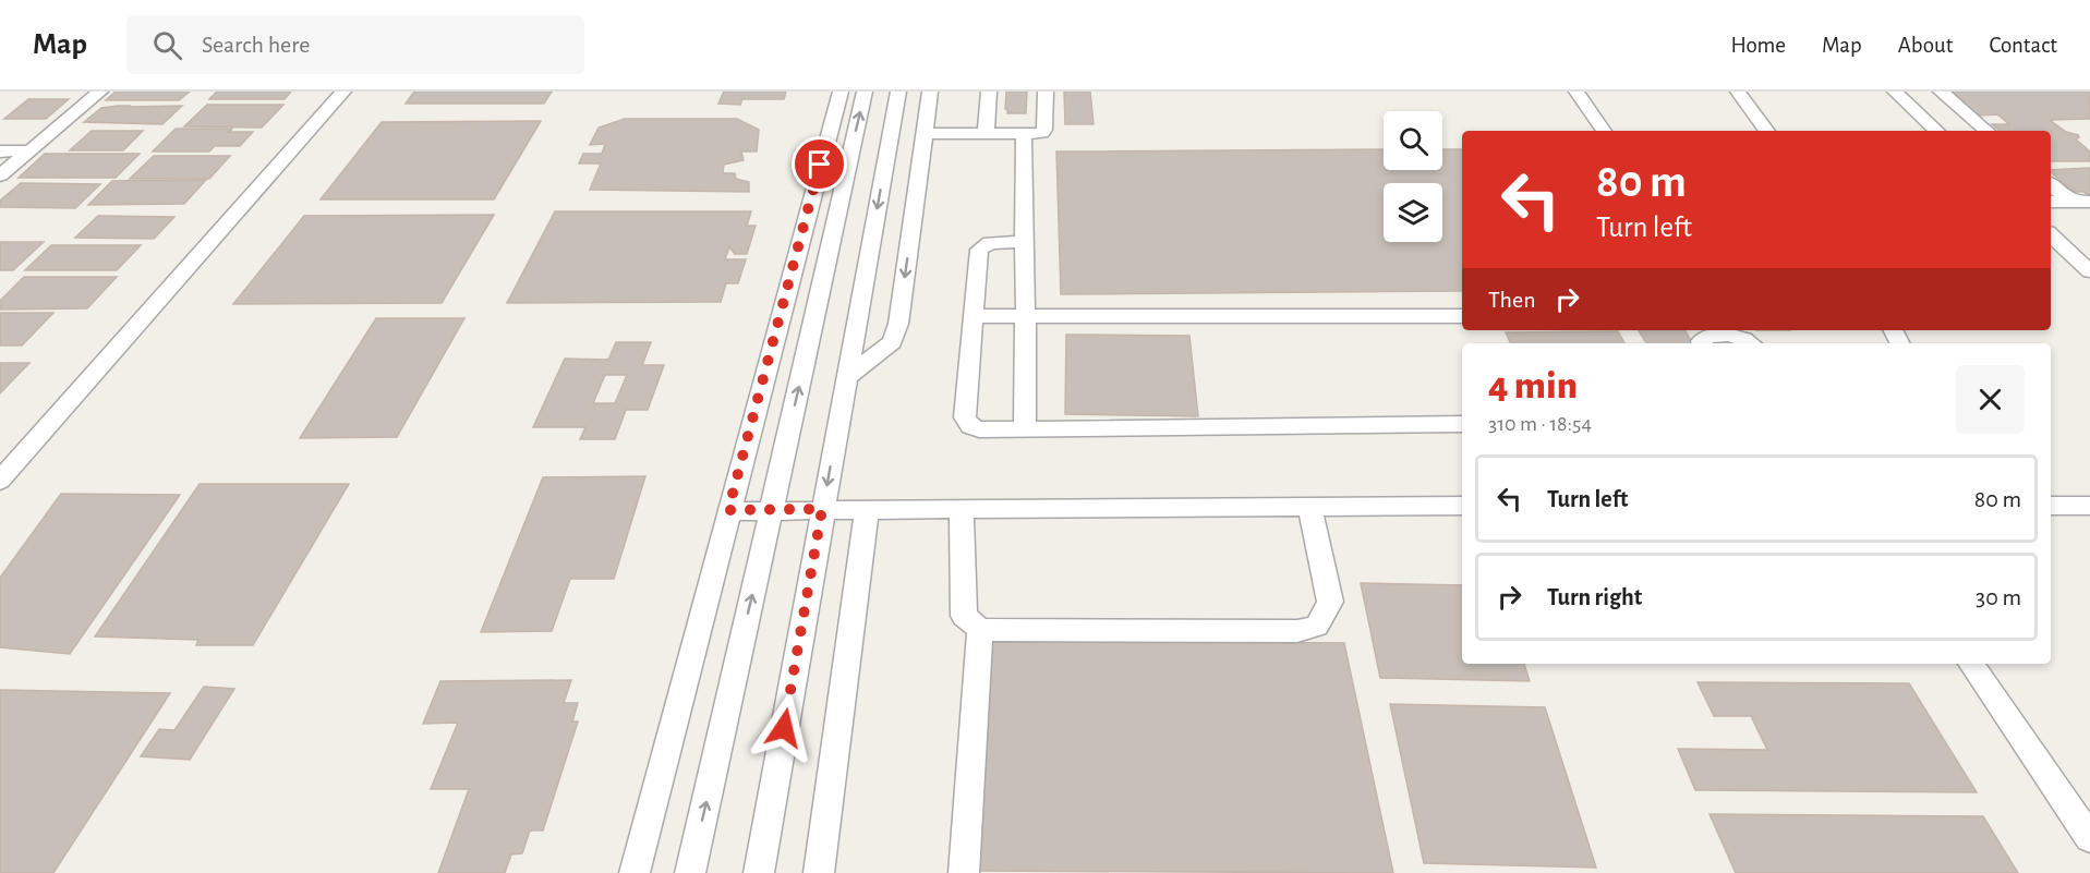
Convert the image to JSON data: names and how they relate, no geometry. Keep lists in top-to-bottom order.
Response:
{
  "page": {
    "header": "Map",
    "search": "Search here",
    "nav": [
      "Home",
      "Map",
      "About",
      "Contact"
    ],
    "turn": ["80 m", "Turn left"],
    "then": "Then",
    "heading": ["4 min", "310 m · 18:54"],
    "list": [
      {
        "name": "Turn left",
        "value": "80 m"
      },
      {
        "name": "Turn right",
        "value": "30 m"
      }
    ]
  }
}
